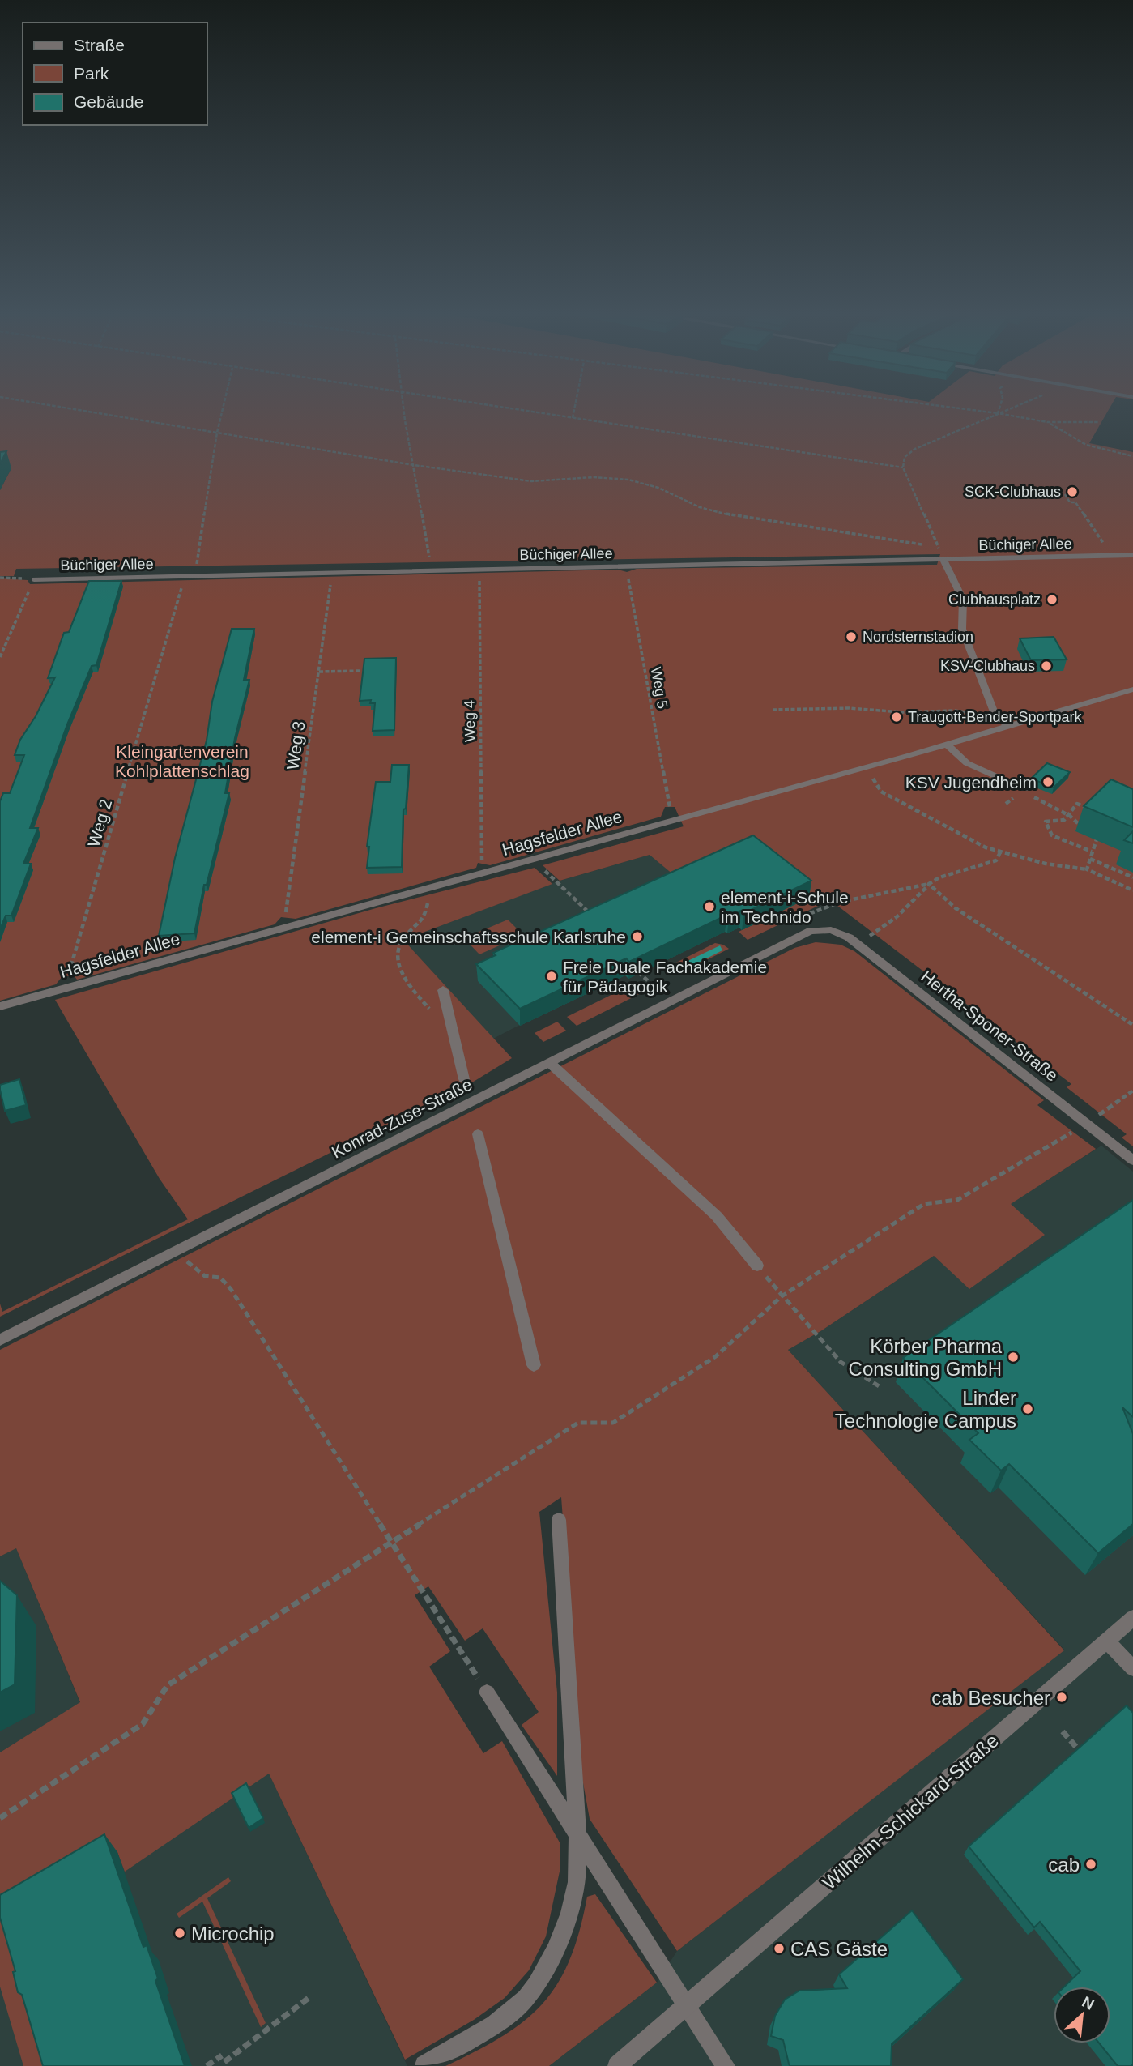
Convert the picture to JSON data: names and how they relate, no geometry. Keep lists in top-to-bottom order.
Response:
{
  "streets": {
    "street": [
      "Büchiger Allee",
      "Hagsfelder Allee",
      "Hertha-Sponer-Straße",
      "Konrad-Zuse-Straße",
      "Wilhelm-Schickard-Straße"
    ],
    "path": [
      "Weg 5",
      "Weg 4",
      "Weg 3",
      "Weg 2"
    ]
  },
  "crossings": [
    ["Büchiger Allee", "Weg 4"],
    ["Weg 4", "Hagsfelder Allee"],
    ["Hertha-Sponer-Straße", "Konrad-Zuse-Straße"]
  ],
  "parks": ["Kleingartenverein Kohlplattenschlag"],
  "places": [
    "SCK-Clubhaus",
    "Clubhausplatz",
    "Nordsternstadion",
    "KSV-Clubhaus",
    "Traugott-Bender-Sportpark",
    "KSV Jugendheim",
    "element-i-Schule im Technido",
    "element-i Gemeinschaftsschule Karlsruhe",
    "Freie Duale Fachakademie für Pädagogik",
    "Körber Pharma Consulting GmbH",
    "Linder Technologie Campus",
    "cab Besucher",
    "cab",
    "Microchip",
    "CAS Gäste"
  ],
  "legend": ["Straße", "Park", "Gebäude"],
  "north": "top right"
}
